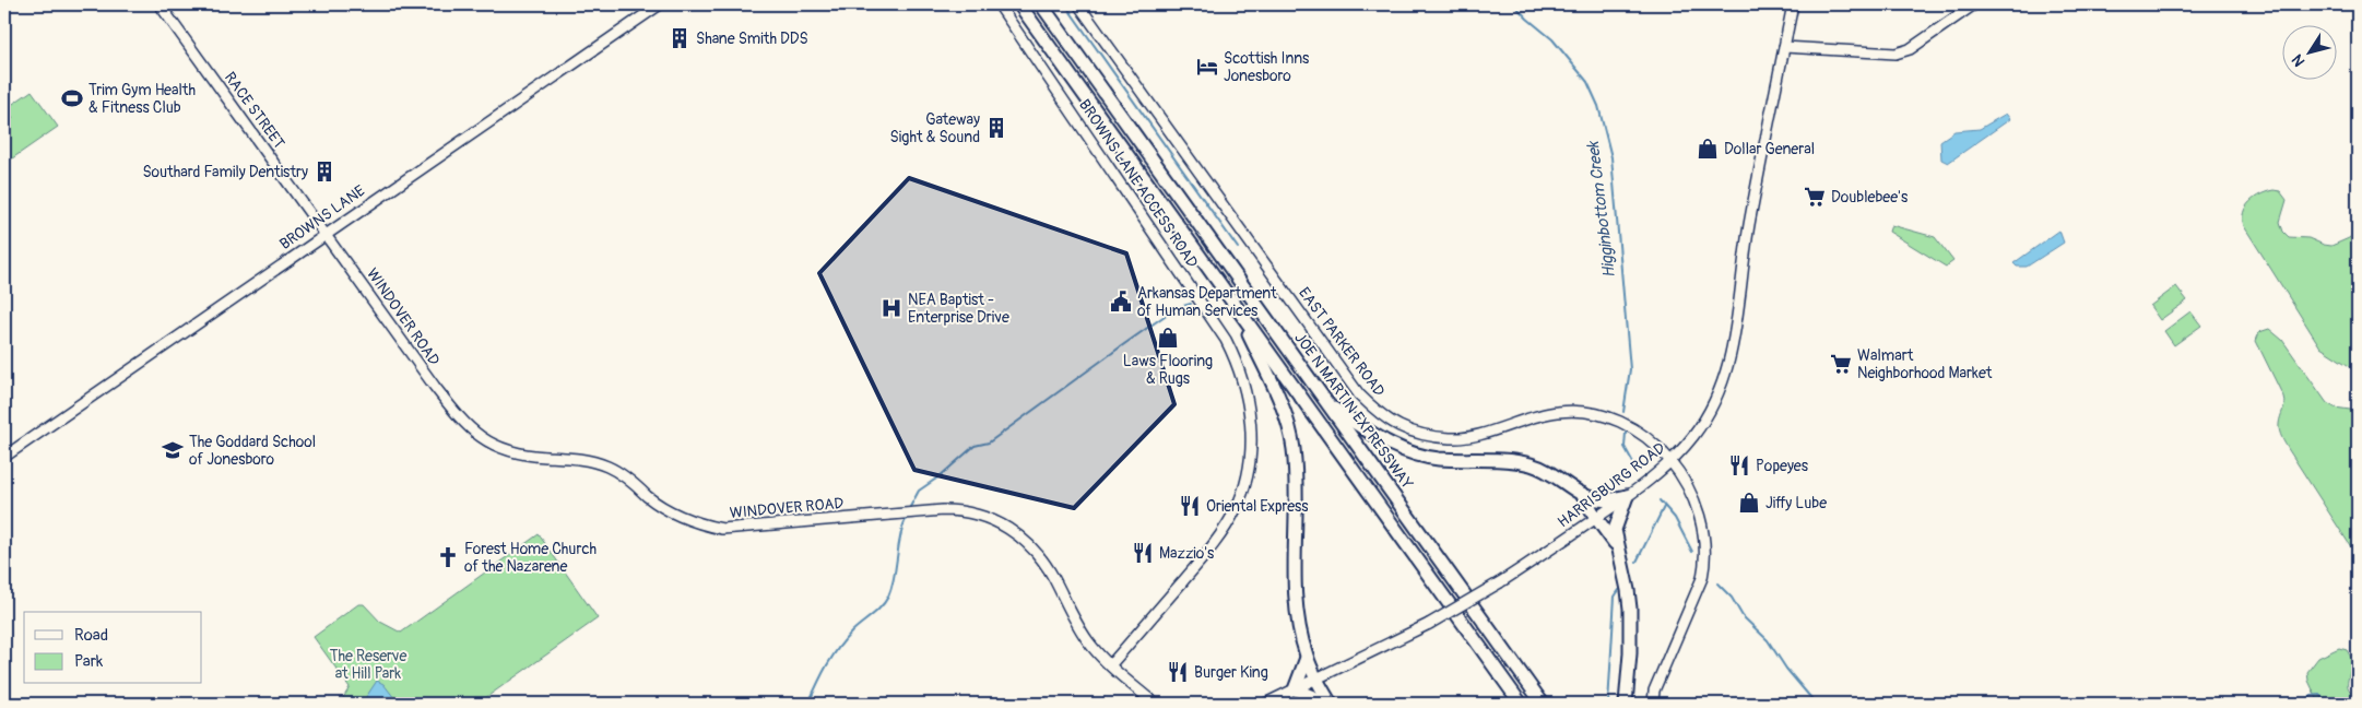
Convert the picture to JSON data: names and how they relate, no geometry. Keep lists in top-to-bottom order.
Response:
{
  "streets": {
    "highway": ["JOE N MARTIN EXPRESSWAY"],
    "street": [
      "RACE STREET",
      "BROWNS LANE ACCESS ROAD",
      "BROWNS LANE",
      "WINDOVER ROAD",
      "EAST PARKER ROAD",
      "HARRISBURG ROAD"
    ]
  },
  "crossings": [
    ["RACE STREET", "BROWNS LANE"],
    ["RACE STREET", "WINDOVER ROAD"],
    ["BROWNS LANE ACCESS ROAD", "WINDOVER ROAD"],
    ["BROWNS LANE", "WINDOVER ROAD"],
    ["EAST PARKER ROAD", "HARRISBURG ROAD"]
  ],
  "water": ["Higginbottom Creek"],
  "parks": ["The Reserve at Hill Park"],
  "places": {
    "building": ["Shane Smith DDS", "Gateway Sight & Sound", "Southard Family Dentistry"],
    "hotel": ["Scottish Inns Jonesboro"],
    "sports": ["Trim Gym Health & Fitness Club"],
    "shop": ["Dollar General", "Laws Flooring & Rugs", "Jiffy Lube"],
    "supermarket": ["Doublebee's", "Walmart Neighborhood Market"],
    "public building": ["Arkansas Department of Human Services"],
    "hospital": ["NEA Baptist - Enterprise Drive"],
    "school or university": ["The Goddard School of Jonesboro"],
    "restaurant": [
      "Popeyes",
      "Oriental Express",
      "Mazzio's",
      "Burger King"
    ],
    "church": ["Forest Home Church of the Nazarene"]
  },
  "legend": ["Road", "Park"],
  "north": "bottom left"
}
